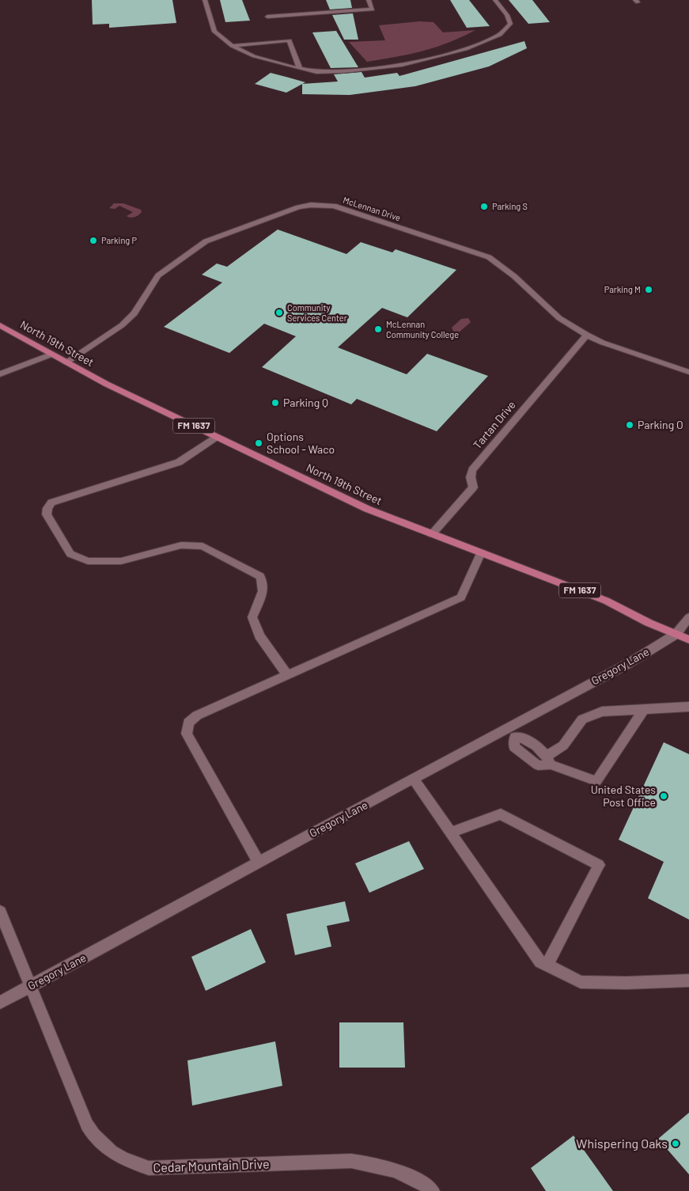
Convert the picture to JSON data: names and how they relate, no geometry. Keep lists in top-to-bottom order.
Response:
{
  "streets": {
    "main road": ["North 19th Street", "FM 1637"],
    "street": [
      "McLennan Drive",
      "Tartan Drive",
      "Gregory Lane",
      "Cedar Mountain Drive"
    ]
  },
  "crossings": [
    ["McLennan Drive", "North 19th Street"],
    ["McLennan Drive", "Tartan Drive"],
    ["North 19th Street", "Tartan Drive"],
    ["North 19th Street", "Gregory Lane"],
    ["Gregory Lane", "Cedar Mountain Drive"]
  ],
  "places": [
    "Parking S",
    "Parking P",
    "Parking M",
    "Community Services Center",
    "McLennan Community College",
    "Parking Q",
    "Parking O",
    "Options School - Waco",
    "United States Post Office",
    "Whispering Oaks"
  ]
}
